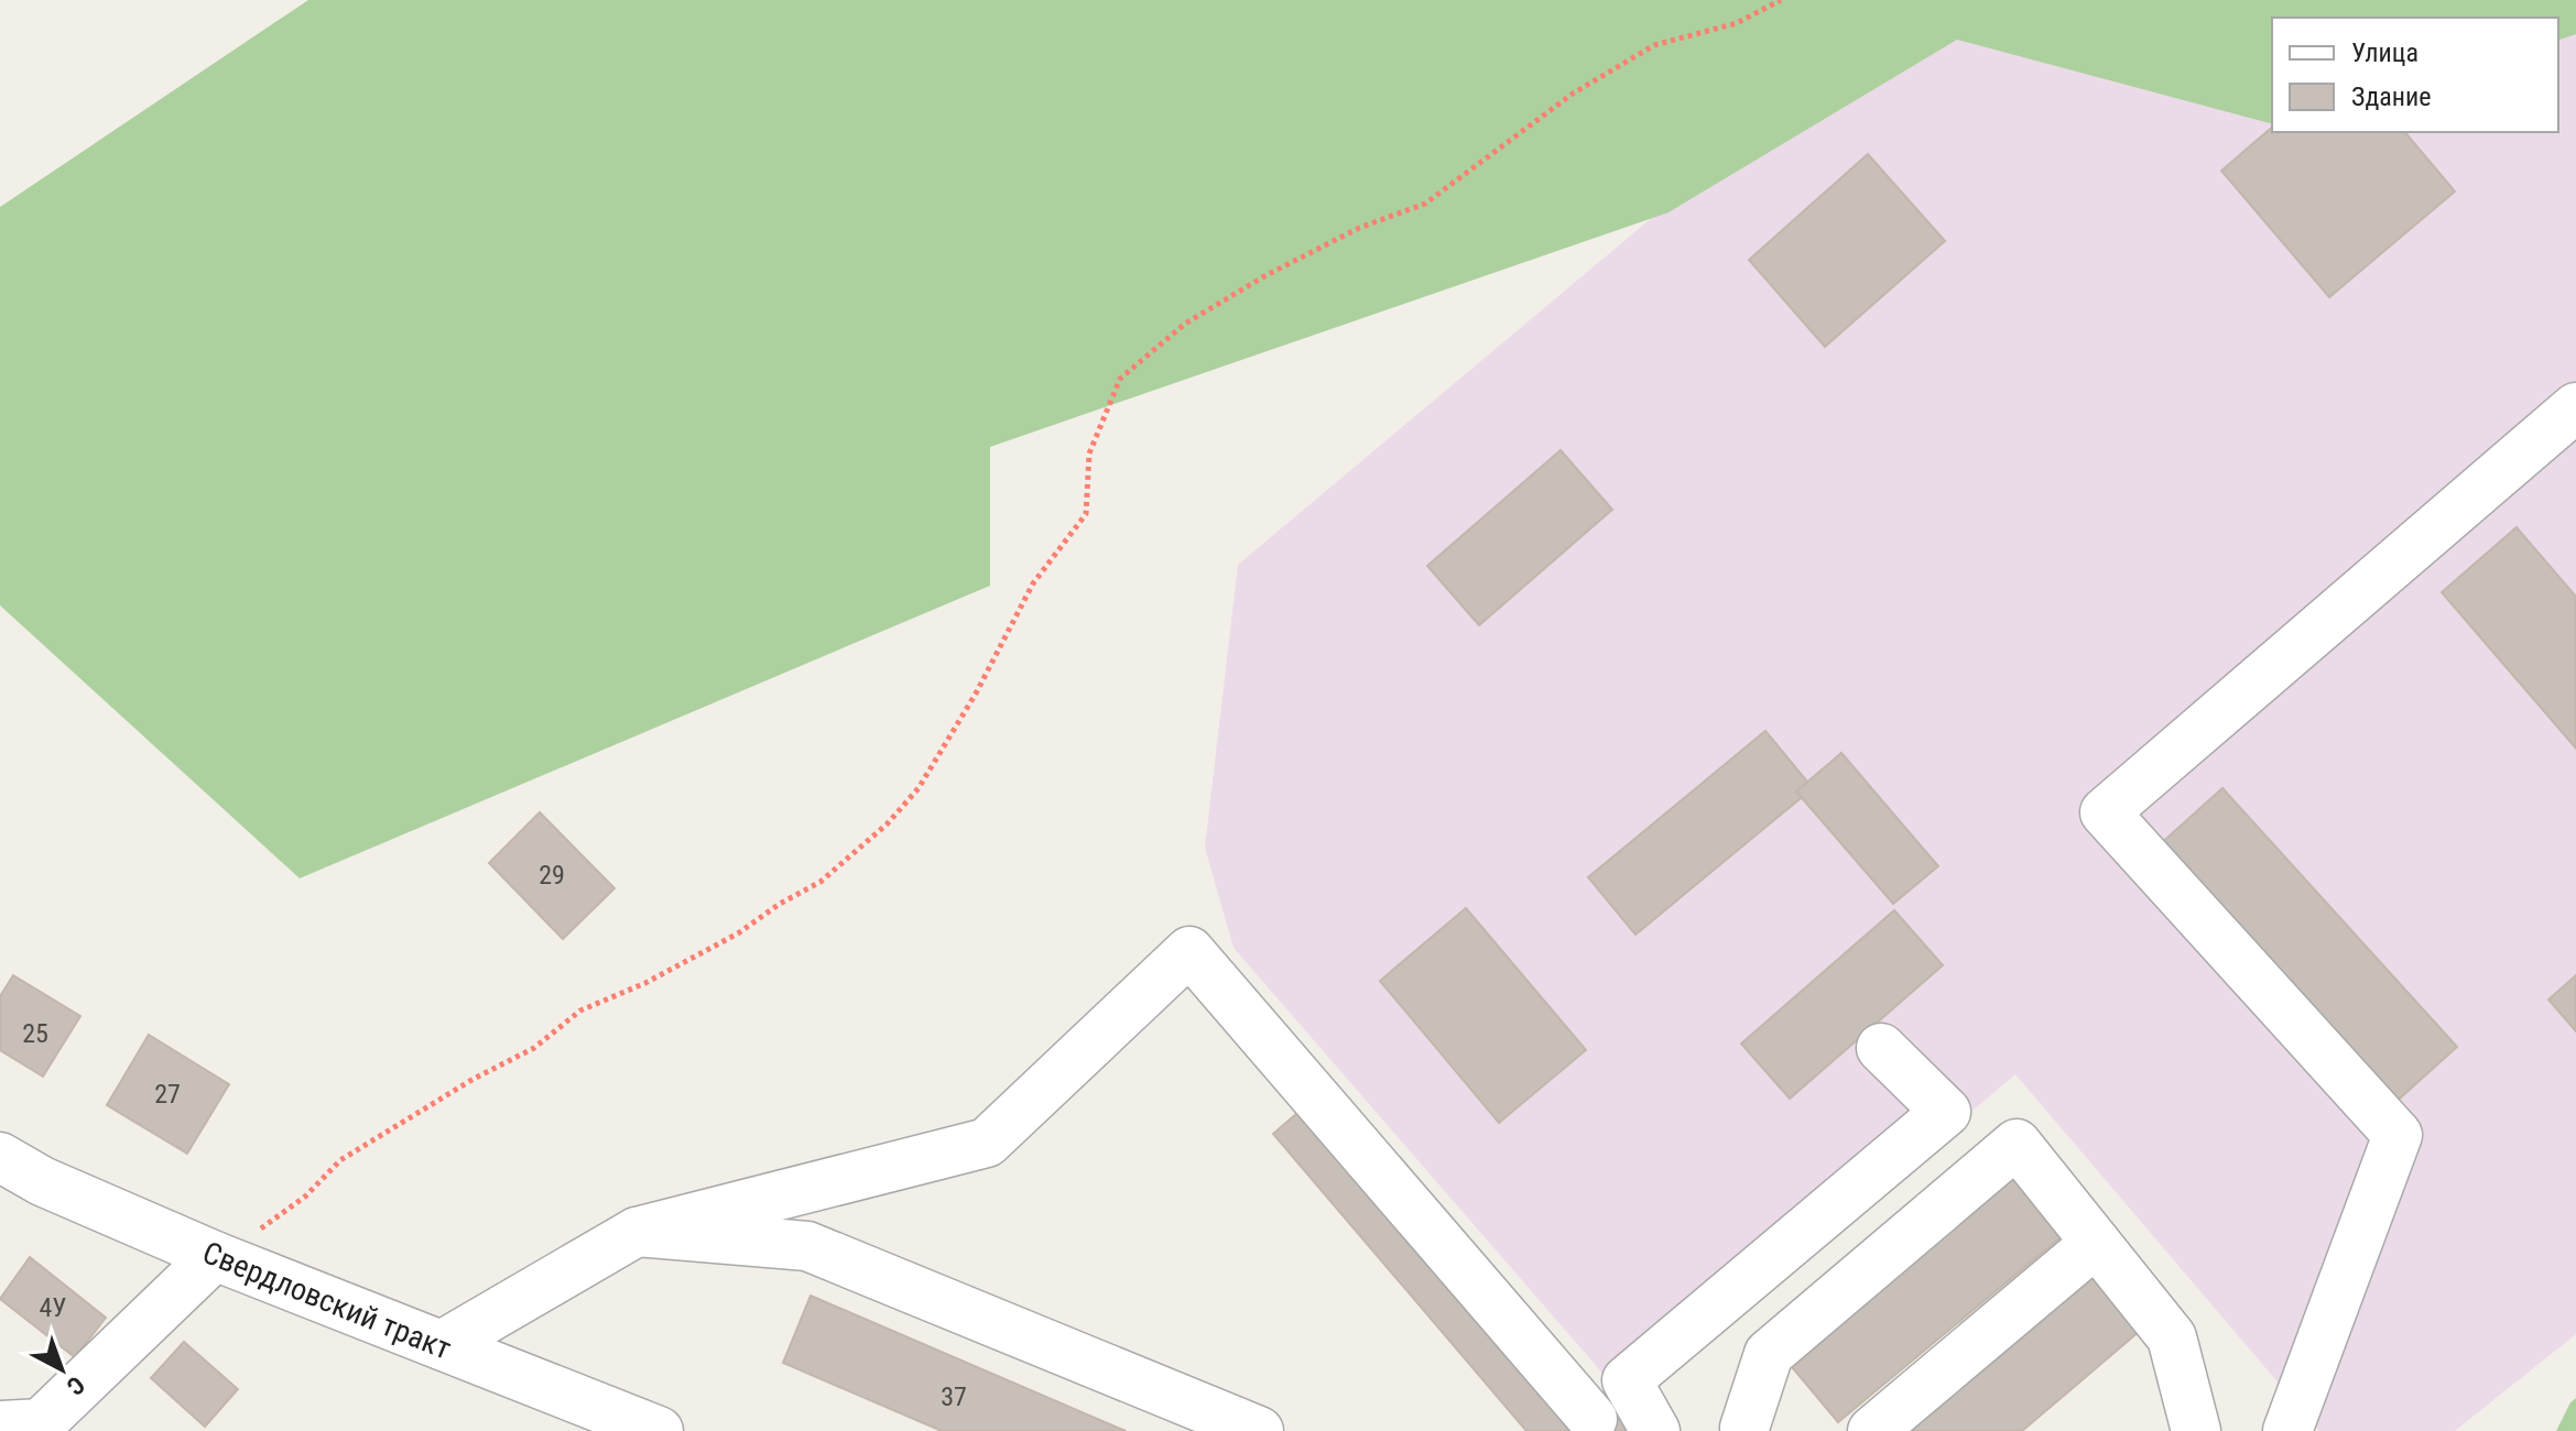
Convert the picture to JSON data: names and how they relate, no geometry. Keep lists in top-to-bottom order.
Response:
{
  "streets": {
    "street": ["Свердловский тракт"]
  },
  "house_numbers": [
    "29",
    "25",
    "27",
    "4У",
    "37"
  ],
  "legend": ["Улица", "Здание"],
  "north": "bottom right"
}
